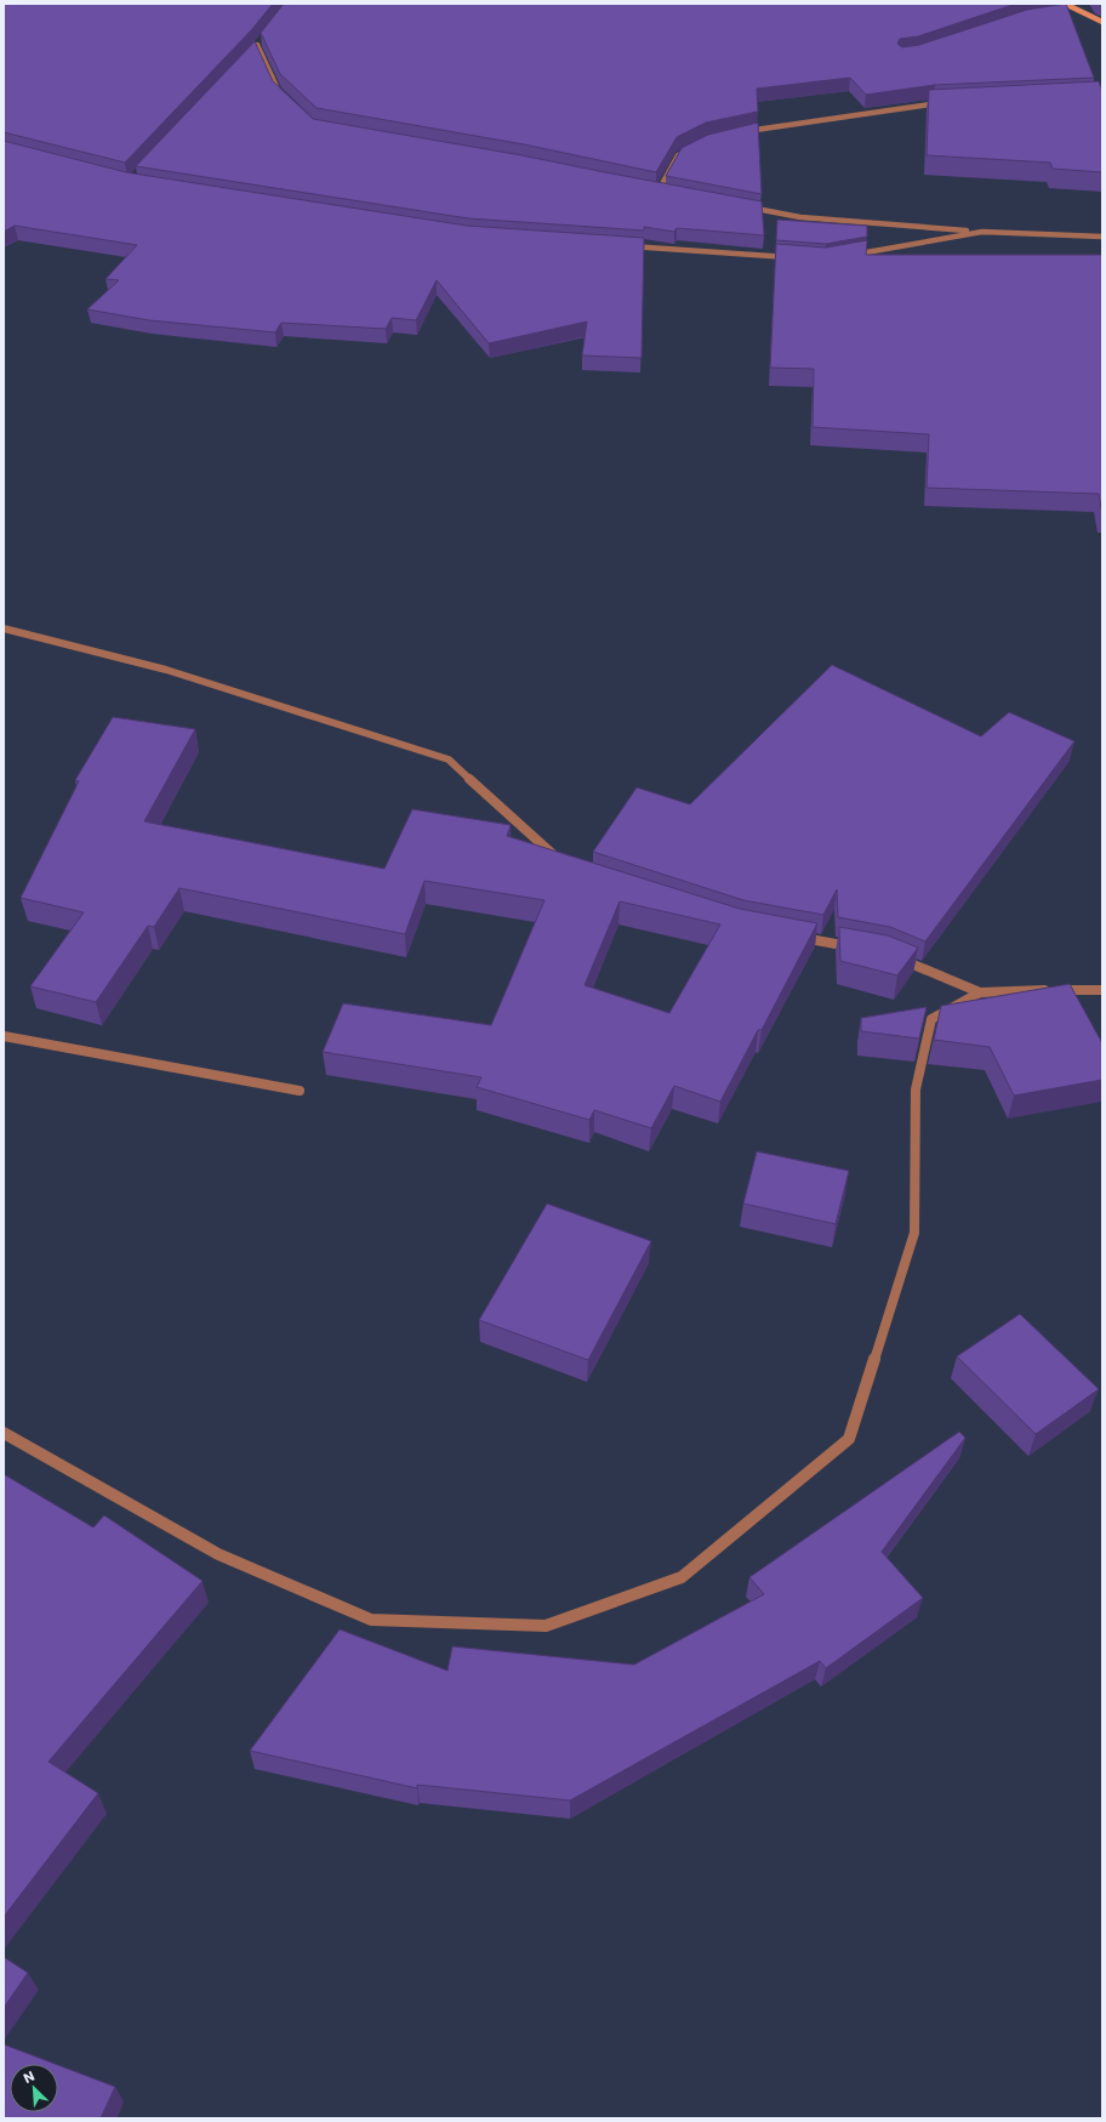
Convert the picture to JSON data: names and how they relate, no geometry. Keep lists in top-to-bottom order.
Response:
{
  "north": "top left"
}
